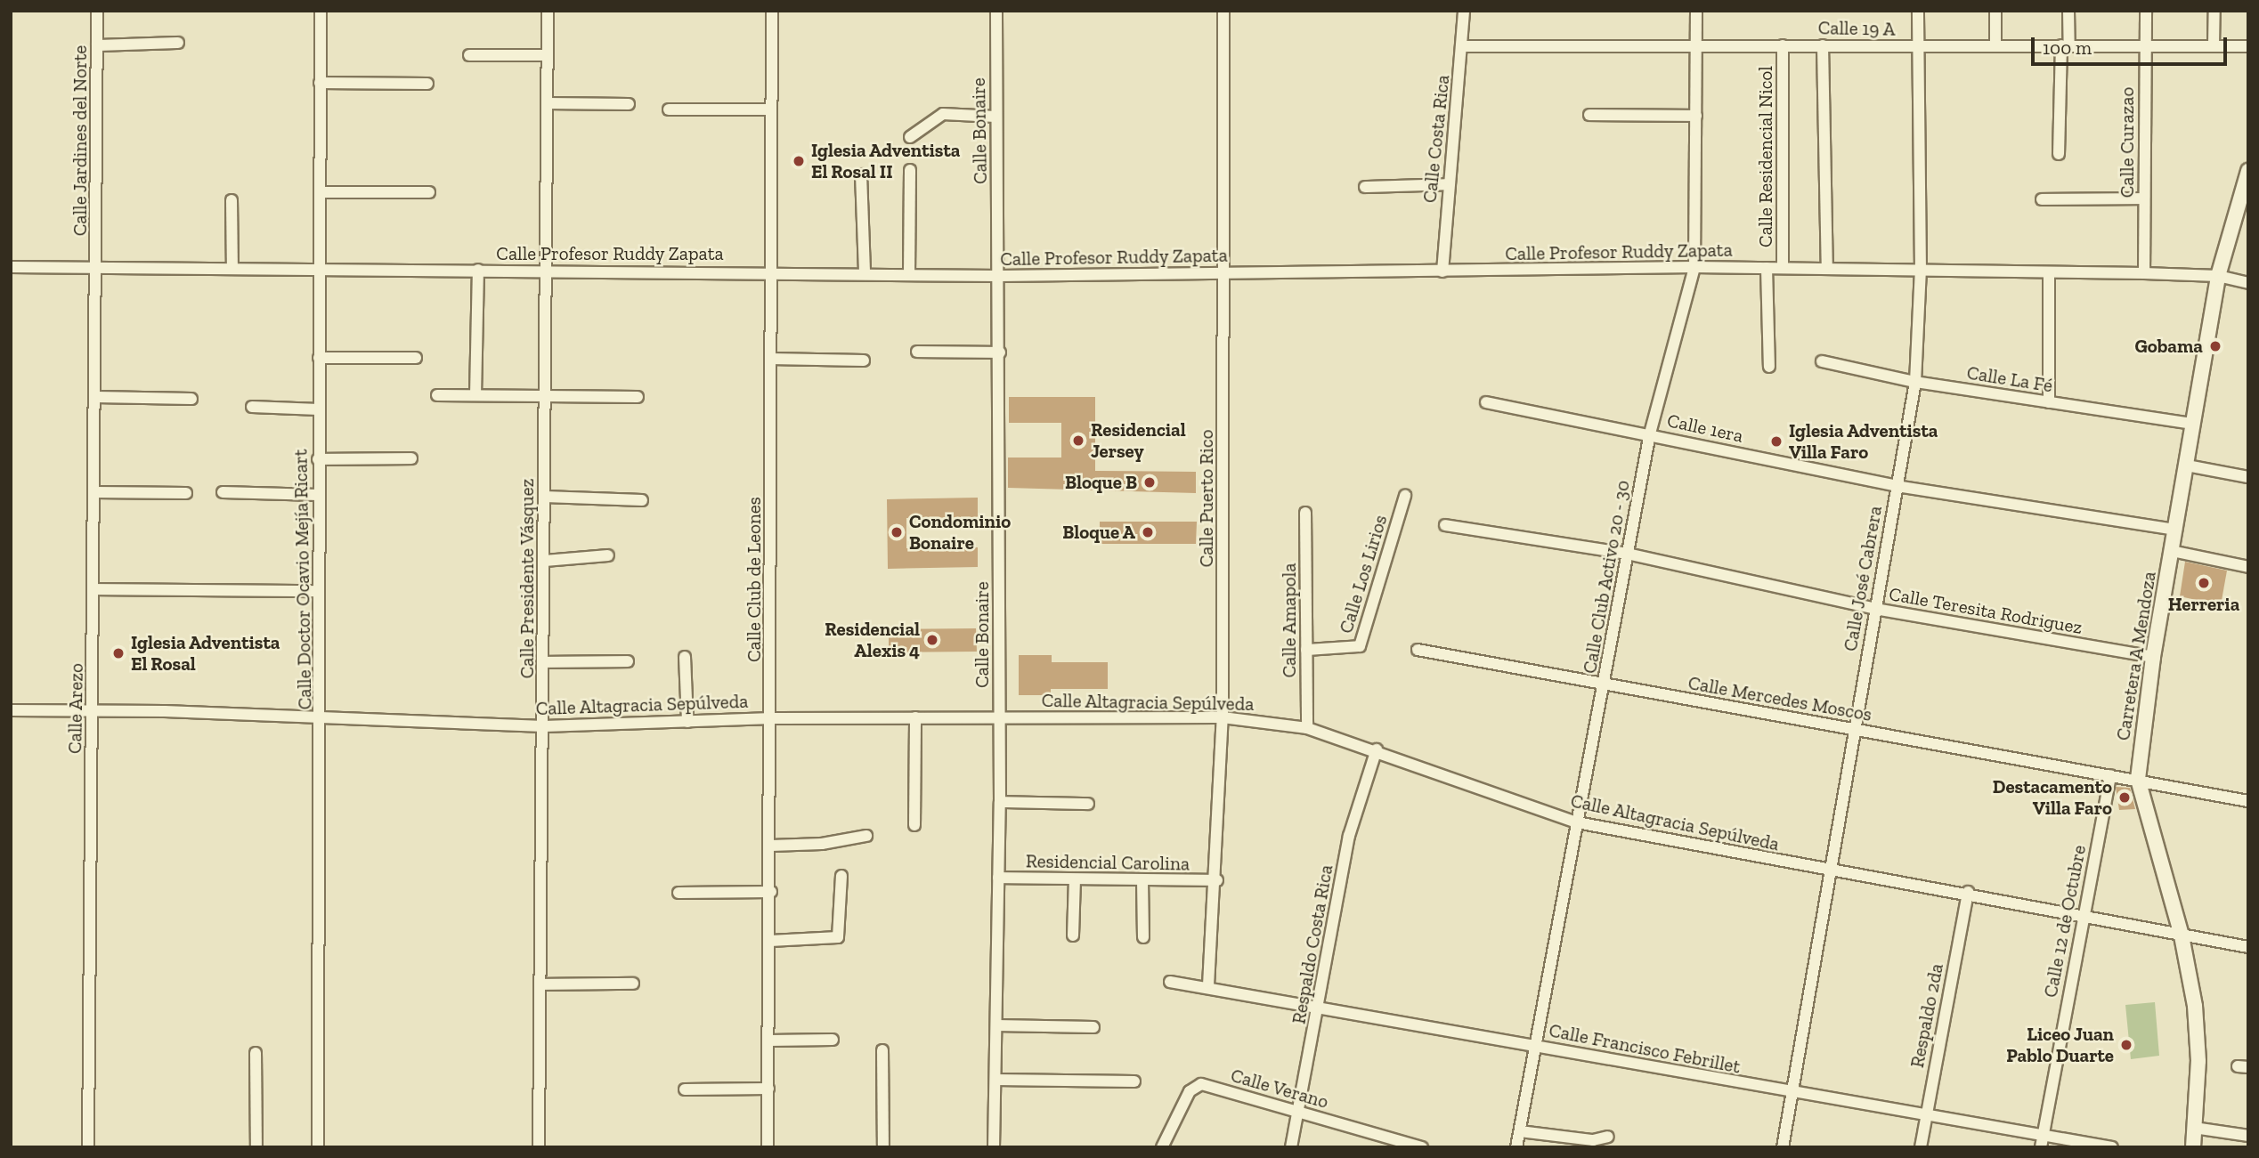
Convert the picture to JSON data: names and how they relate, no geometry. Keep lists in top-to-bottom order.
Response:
{
  "streets": {
    "street": [
      "Calle 19 A",
      "Calle Bonaire",
      "Calle Costa Rica",
      "Calle Jardines del Norte",
      "Calle Curazao",
      "Calle Residencial Nicol",
      "Calle Profesor Ruddy Zapata",
      "Calle La Fé",
      "Calle 1era",
      "Calle Puerto Rico",
      "Calle Los Lirios",
      "Calle Club Activo 20 - 30",
      "Calle Presidente Vásquez",
      "Calle José Cabrera",
      "Calle Doctor Ocavio Mejía Ricart",
      "Calle Club de Leones",
      "Calle Teresita Rodriguez",
      "Calle Amapola",
      "Carretera A Mendoza",
      "Calle Mercedes Moscos",
      "Calle Altagracia Sepúlveda",
      "Calle Arezo",
      "Residencial Carolina",
      "Calle 12 de Octubre",
      "Respaldo Costa Rica",
      "Respaldo 2da",
      "Calle Francisco Febrillet",
      "Calle Verano"
    ]
  },
  "crossings": [
    ["Calle 19 A", "Calle Costa Rica"],
    ["Calle 19 A", "Calle Curazao"],
    ["Calle 19 A", "Calle Residencial Nicol"],
    ["Calle 19 A", "Calle Club Activo 20 - 30"],
    ["Calle 19 A", "Calle José Cabrera"],
    ["Calle Bonaire", "Calle Profesor Ruddy Zapata"],
    ["Calle Bonaire", "Calle Altagracia Sepúlveda"],
    ["Calle Bonaire", "Residencial Carolina"],
    ["Calle Costa Rica", "Calle Profesor Ruddy Zapata"],
    ["Calle Jardines del Norte", "Calle Profesor Ruddy Zapata"],
    ["Calle Jardines del Norte", "Calle Arezo"],
    ["Calle Curazao", "Calle Profesor Ruddy Zapata"],
    ["Calle Residencial Nicol", "Calle Profesor Ruddy Zapata"],
    ["Calle Profesor Ruddy Zapata", "Calle Puerto Rico"],
    ["Calle Profesor Ruddy Zapata", "Calle Club Activo 20 - 30"],
    ["Calle Profesor Ruddy Zapata", "Calle Presidente Vásquez"],
    ["Calle Profesor Ruddy Zapata", "Calle José Cabrera"],
    ["Calle Profesor Ruddy Zapata", "Calle Doctor Ocavio Mejía Ricart"],
    ["Calle Profesor Ruddy Zapata", "Calle Club de Leones"],
    ["Calle Profesor Ruddy Zapata", "Carretera A Mendoza"],
    ["Calle Profesor Ruddy Zapata", "Calle Arezo"],
    ["Calle La Fé", "Calle José Cabrera"],
    ["Calle La Fé", "Carretera A Mendoza"],
    ["Calle 1era", "Calle Club Activo 20 - 30"],
    ["Calle 1era", "Calle José Cabrera"],
    ["Calle 1era", "Carretera A Mendoza"],
    ["Calle Puerto Rico", "Calle Altagracia Sepúlveda"],
    ["Calle Puerto Rico", "Residencial Carolina"],
    ["Calle Puerto Rico", "Calle Francisco Febrillet"],
    ["Calle Los Lirios", "Calle Amapola"],
    ["Calle Club Activo 20 - 30", "Calle Teresita Rodriguez"],
    ["Calle Club Activo 20 - 30", "Calle Mercedes Moscos"],
    ["Calle Club Activo 20 - 30", "Calle Altagracia Sepúlveda"],
    ["Calle Club Activo 20 - 30", "Calle Francisco Febrillet"],
    ["Calle Presidente Vásquez", "Calle Altagracia Sepúlveda"],
    ["Calle José Cabrera", "Calle Teresita Rodriguez"],
    ["Calle José Cabrera", "Calle Mercedes Moscos"],
    ["Calle José Cabrera", "Calle Altagracia Sepúlveda"],
    ["Calle José Cabrera", "Calle Francisco Febrillet"],
    ["Calle Doctor Ocavio Mejía Ricart", "Calle Altagracia Sepúlveda"],
    ["Calle Club de Leones", "Calle Altagracia Sepúlveda"],
    ["Calle Teresita Rodriguez", "Carretera A Mendoza"],
    ["Calle Amapola", "Calle Altagracia Sepúlveda"],
    ["Carretera A Mendoza", "Calle Mercedes Moscos"],
    ["Carretera A Mendoza", "Calle Altagracia Sepúlveda"],
    ["Calle Mercedes Moscos", "Calle 12 de Octubre"],
    ["Calle Altagracia Sepúlveda", "Calle Arezo"],
    ["Calle Altagracia Sepúlveda", "Calle 12 de Octubre"],
    ["Calle Altagracia Sepúlveda", "Respaldo Costa Rica"],
    ["Calle Altagracia Sepúlveda", "Respaldo 2da"],
    ["Calle 12 de Octubre", "Calle Francisco Febrillet"],
    ["Respaldo Costa Rica", "Calle Francisco Febrillet"],
    ["Respaldo Costa Rica", "Calle Verano"],
    ["Respaldo 2da", "Calle Francisco Febrillet"]
  ],
  "places": [
    "Iglesia Adventista El Rosal II",
    "Gobama",
    "Residencial Jersey",
    "Iglesia Adventista Villa Faro",
    "Bloque B",
    "Condominio Bonaire",
    "Bloque A",
    "Herreria",
    "Residencial Alexis 4",
    "Iglesia Adventista El Rosal",
    "Destacamento Villa Faro",
    "Liceo Juan Pablo Duarte"
  ],
  "scale_bar": "100 m"
}
